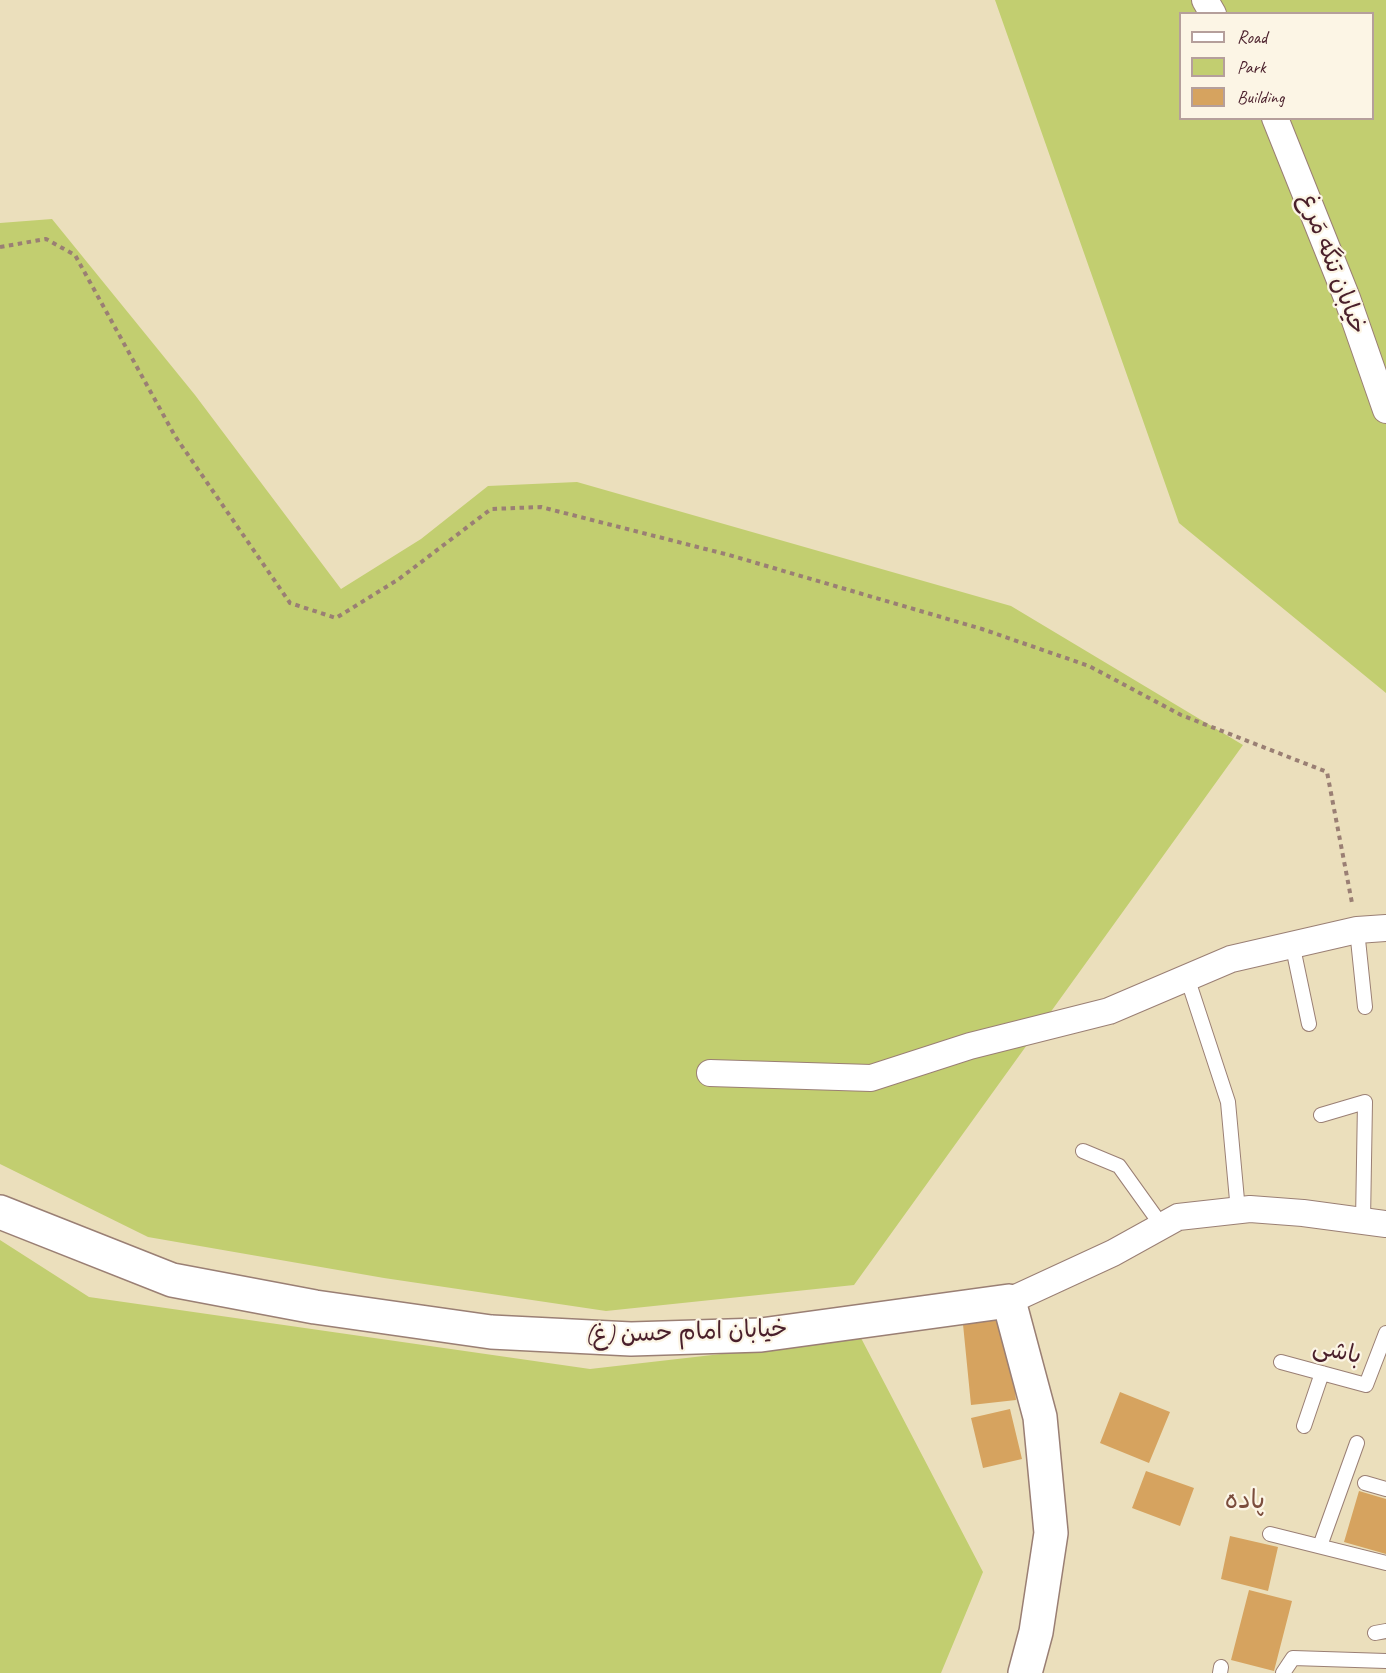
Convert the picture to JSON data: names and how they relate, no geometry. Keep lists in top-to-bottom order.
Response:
{
  "streets": {
    "main road": ["خیابان امام حسن (غ)"],
    "street": ["خیابان تنگه مَرغ"],
    "lane": ["باشی"]
  },
  "districts": ["پاده"],
  "legend": ["Road", "Park", "Building"]
}
